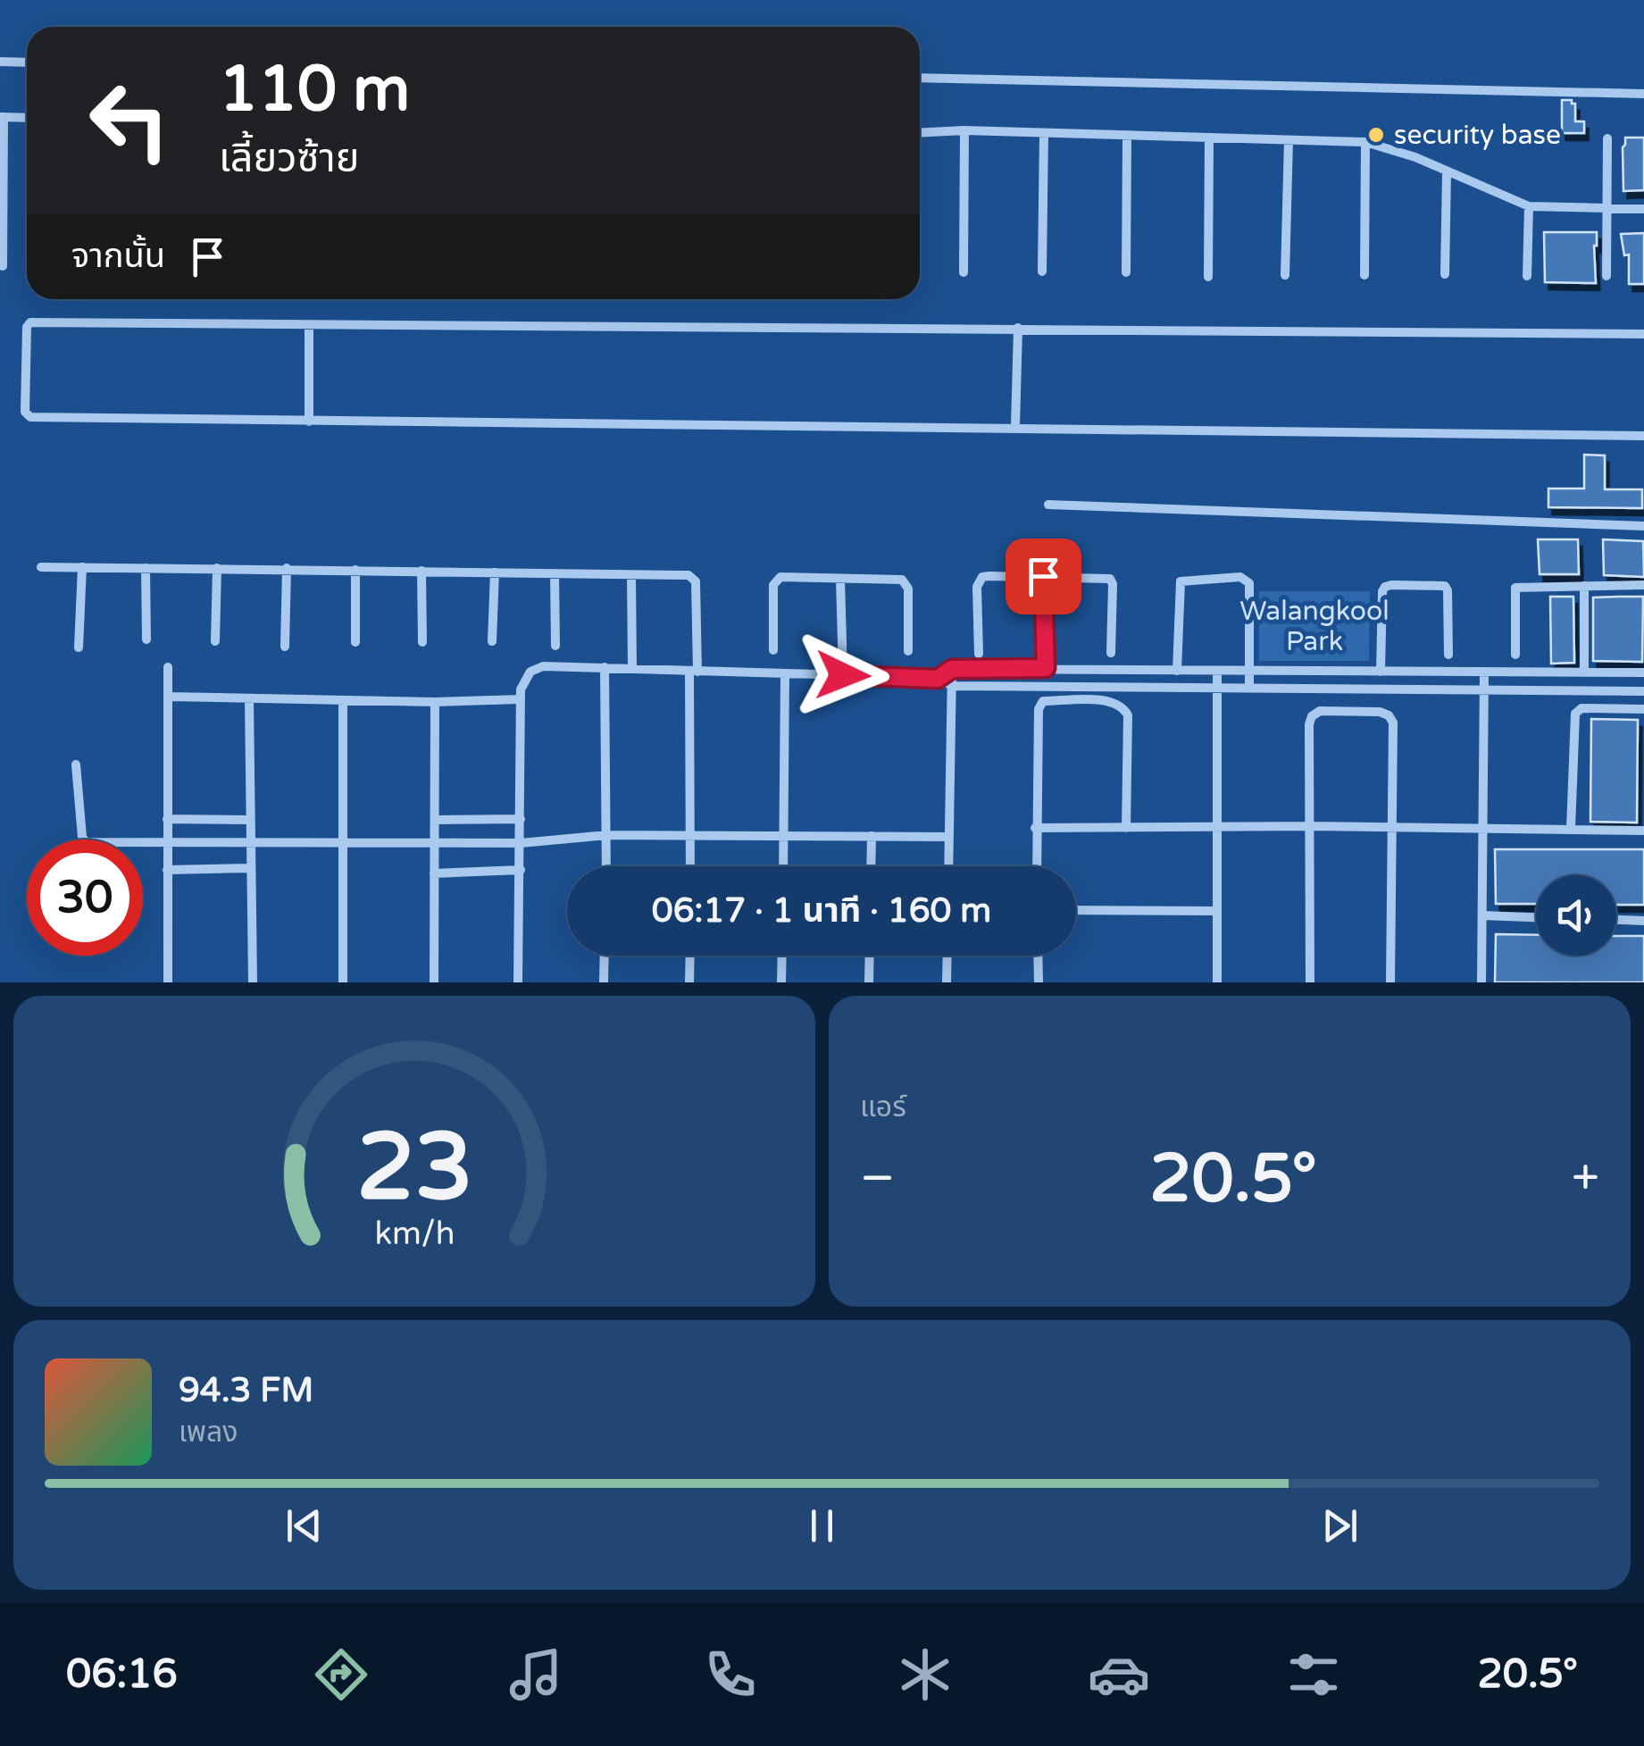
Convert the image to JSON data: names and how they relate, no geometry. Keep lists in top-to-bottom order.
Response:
{
  "parks": ["Walangkool Park"],
  "places": ["security base"],
  "page": {
    "turn": ["110 m", "เลี้ยวซ้าย"],
    "then": "จากนั้น",
    "limit": "30",
    "trip": "06:17 · 1 นาที · 160 m",
    "tile": "แอร์",
    "heat": ["−", "20.5°", "+"],
    "song": ["94.3 FM", "เพลง"],
    "tabs": ["06:16", "20.5°"],
    "gauge": ["23", "km/h"]
  }
}
